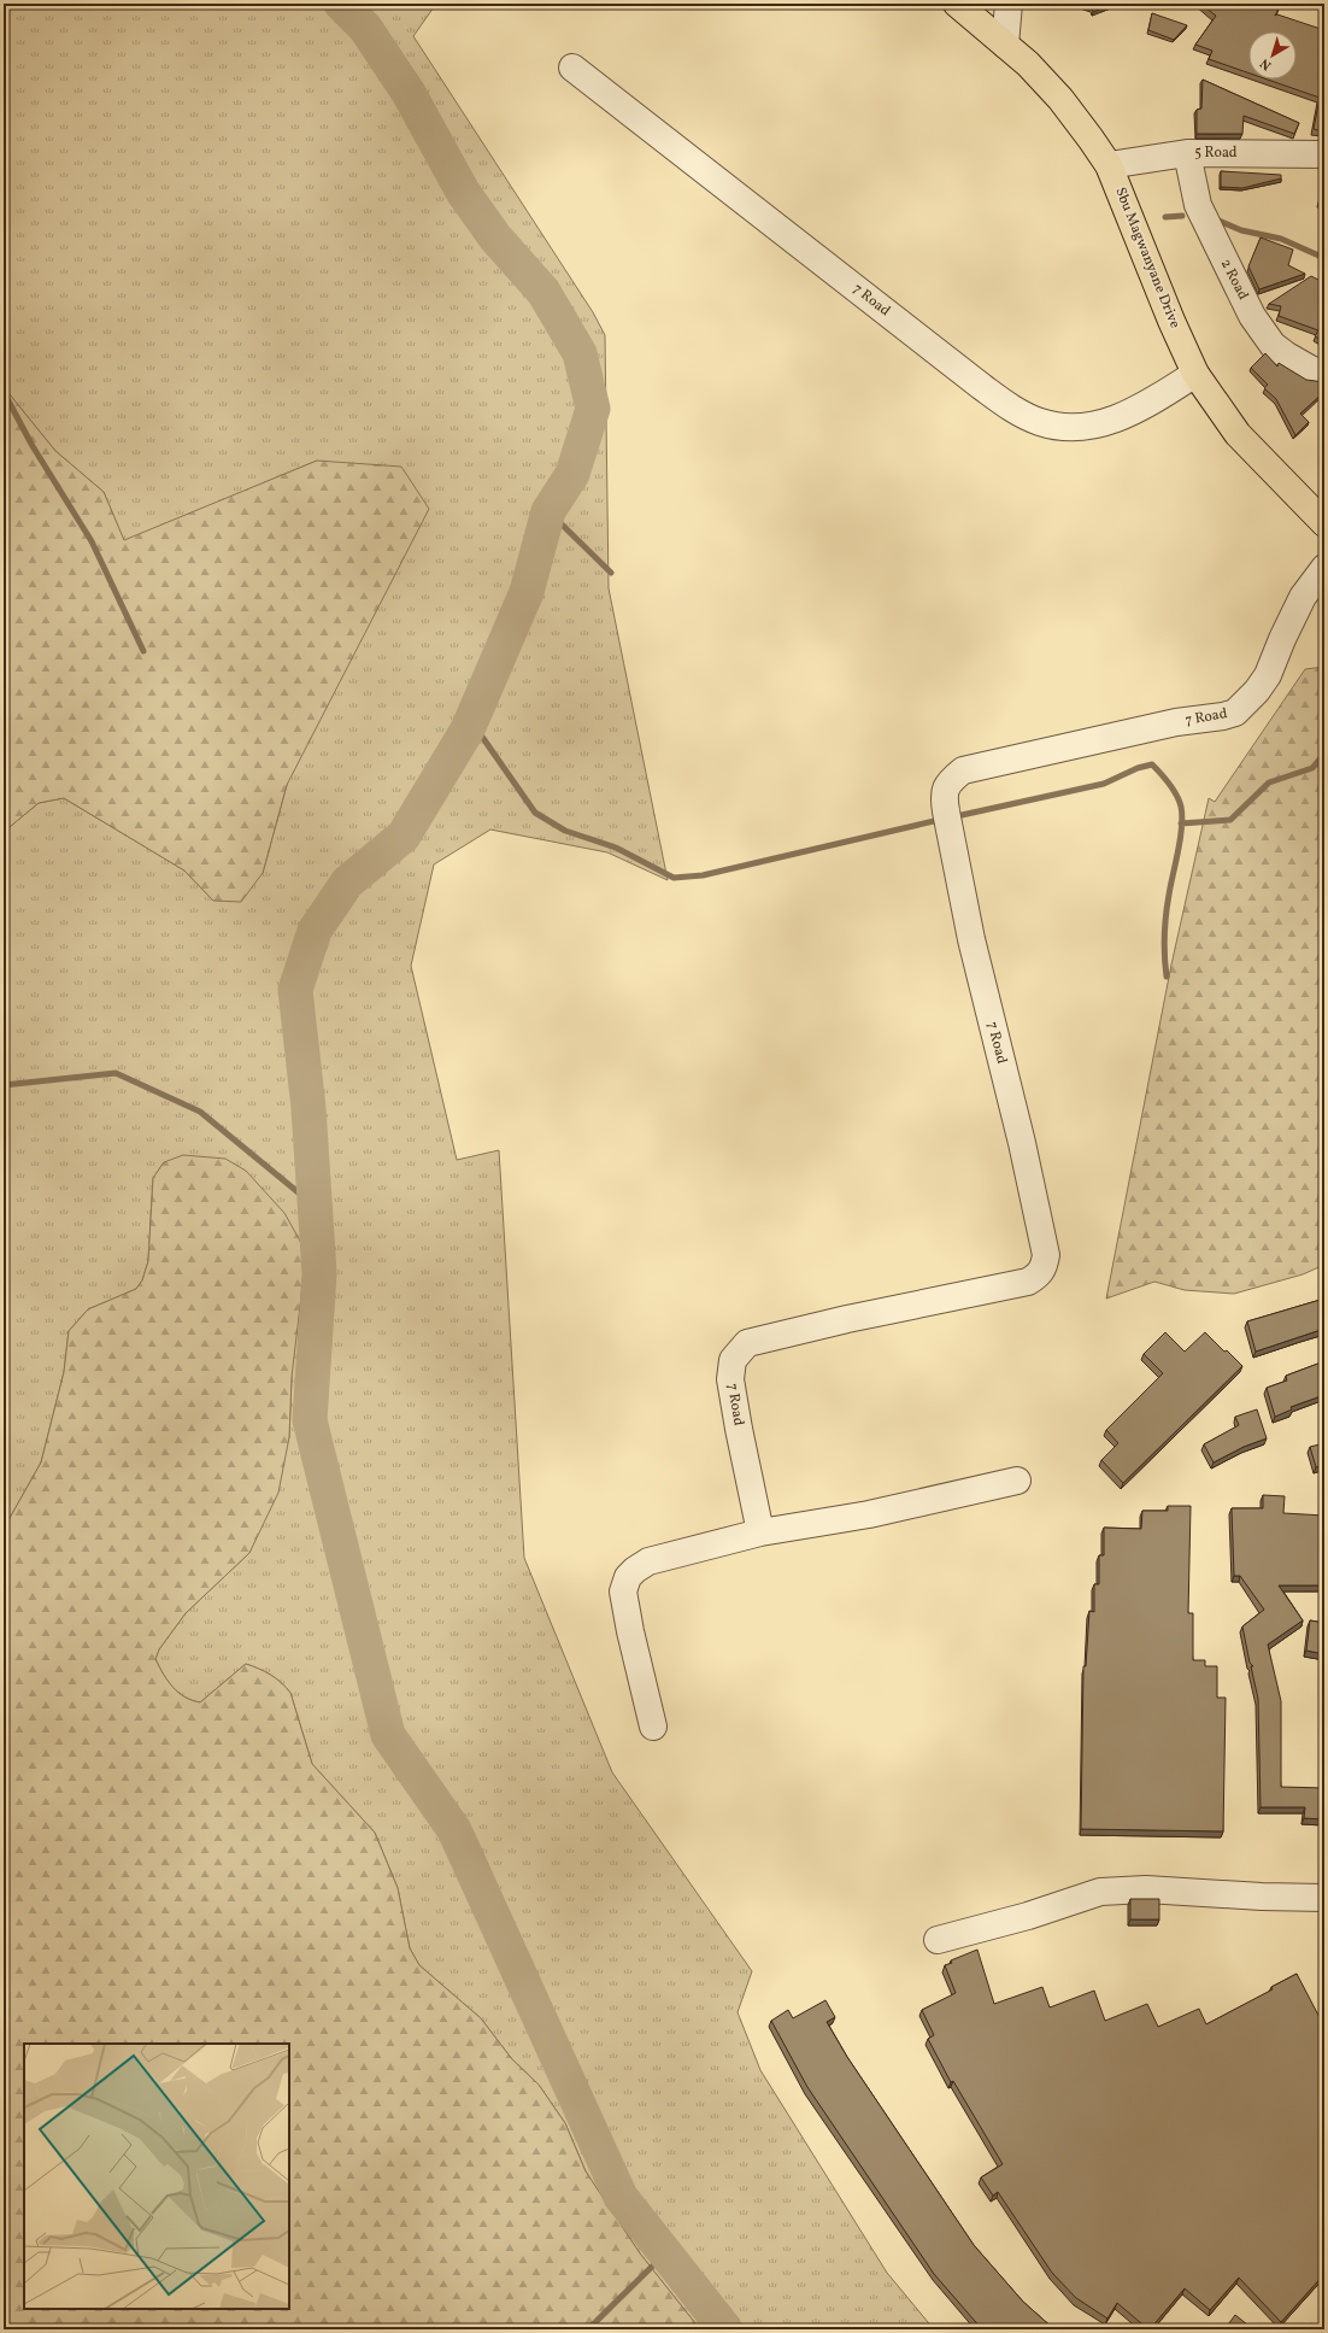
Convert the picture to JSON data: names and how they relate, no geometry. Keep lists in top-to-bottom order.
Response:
{
  "streets": {
    "main road": ["Sbu Magwanyane Drive"],
    "street": ["5 Road", "2 Road", "7 Road"]
  },
  "crossings": [
    ["5 Road", "Sbu Magwanyane Drive"],
    ["5 Road", "2 Road"],
    ["Sbu Magwanyane Drive", "7 Road"]
  ],
  "north": "bottom left"
}
